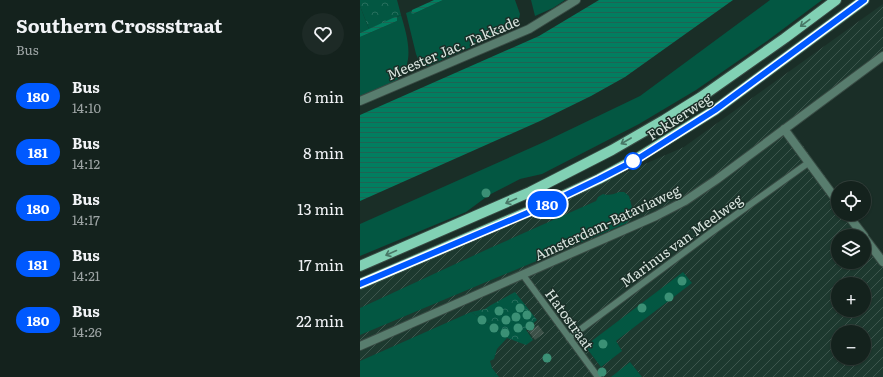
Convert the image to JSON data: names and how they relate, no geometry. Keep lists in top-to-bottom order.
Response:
{
  "streets": {
    "main road": ["Fokkerweg"],
    "street": ["Meester Jac. Takkade", "Amsterdam-Bataviaweg"],
    "lane": ["Marinus van Meelweg", "Hatostraat"]
  },
  "crossings": [
    ["Amsterdam-Bataviaweg", "Hatostraat"],
    ["Marinus van Meelweg", "Hatostraat"]
  ],
  "lines": ["bus line 180"],
  "page": {
    "heading": ["Southern Crossstraat", "Bus"],
    "on_map": "180",
    "list": [
      {
        "mark": "180",
        "name": "Bus",
        "note": "14:10",
        "value": "6 min"
      },
      {
        "mark": "181",
        "name": "Bus",
        "note": "14:12",
        "value": "8 min"
      },
      {
        "mark": "180",
        "name": "Bus",
        "note": "14:17",
        "value": "13 min"
      },
      {
        "mark": "181",
        "name": "Bus",
        "note": "14:21",
        "value": "17 min"
      },
      {
        "mark": "180",
        "name": "Bus",
        "note": "14:26",
        "value": "22 min"
      }
    ],
    "map_buttons": ["+", "−"]
  }
}
